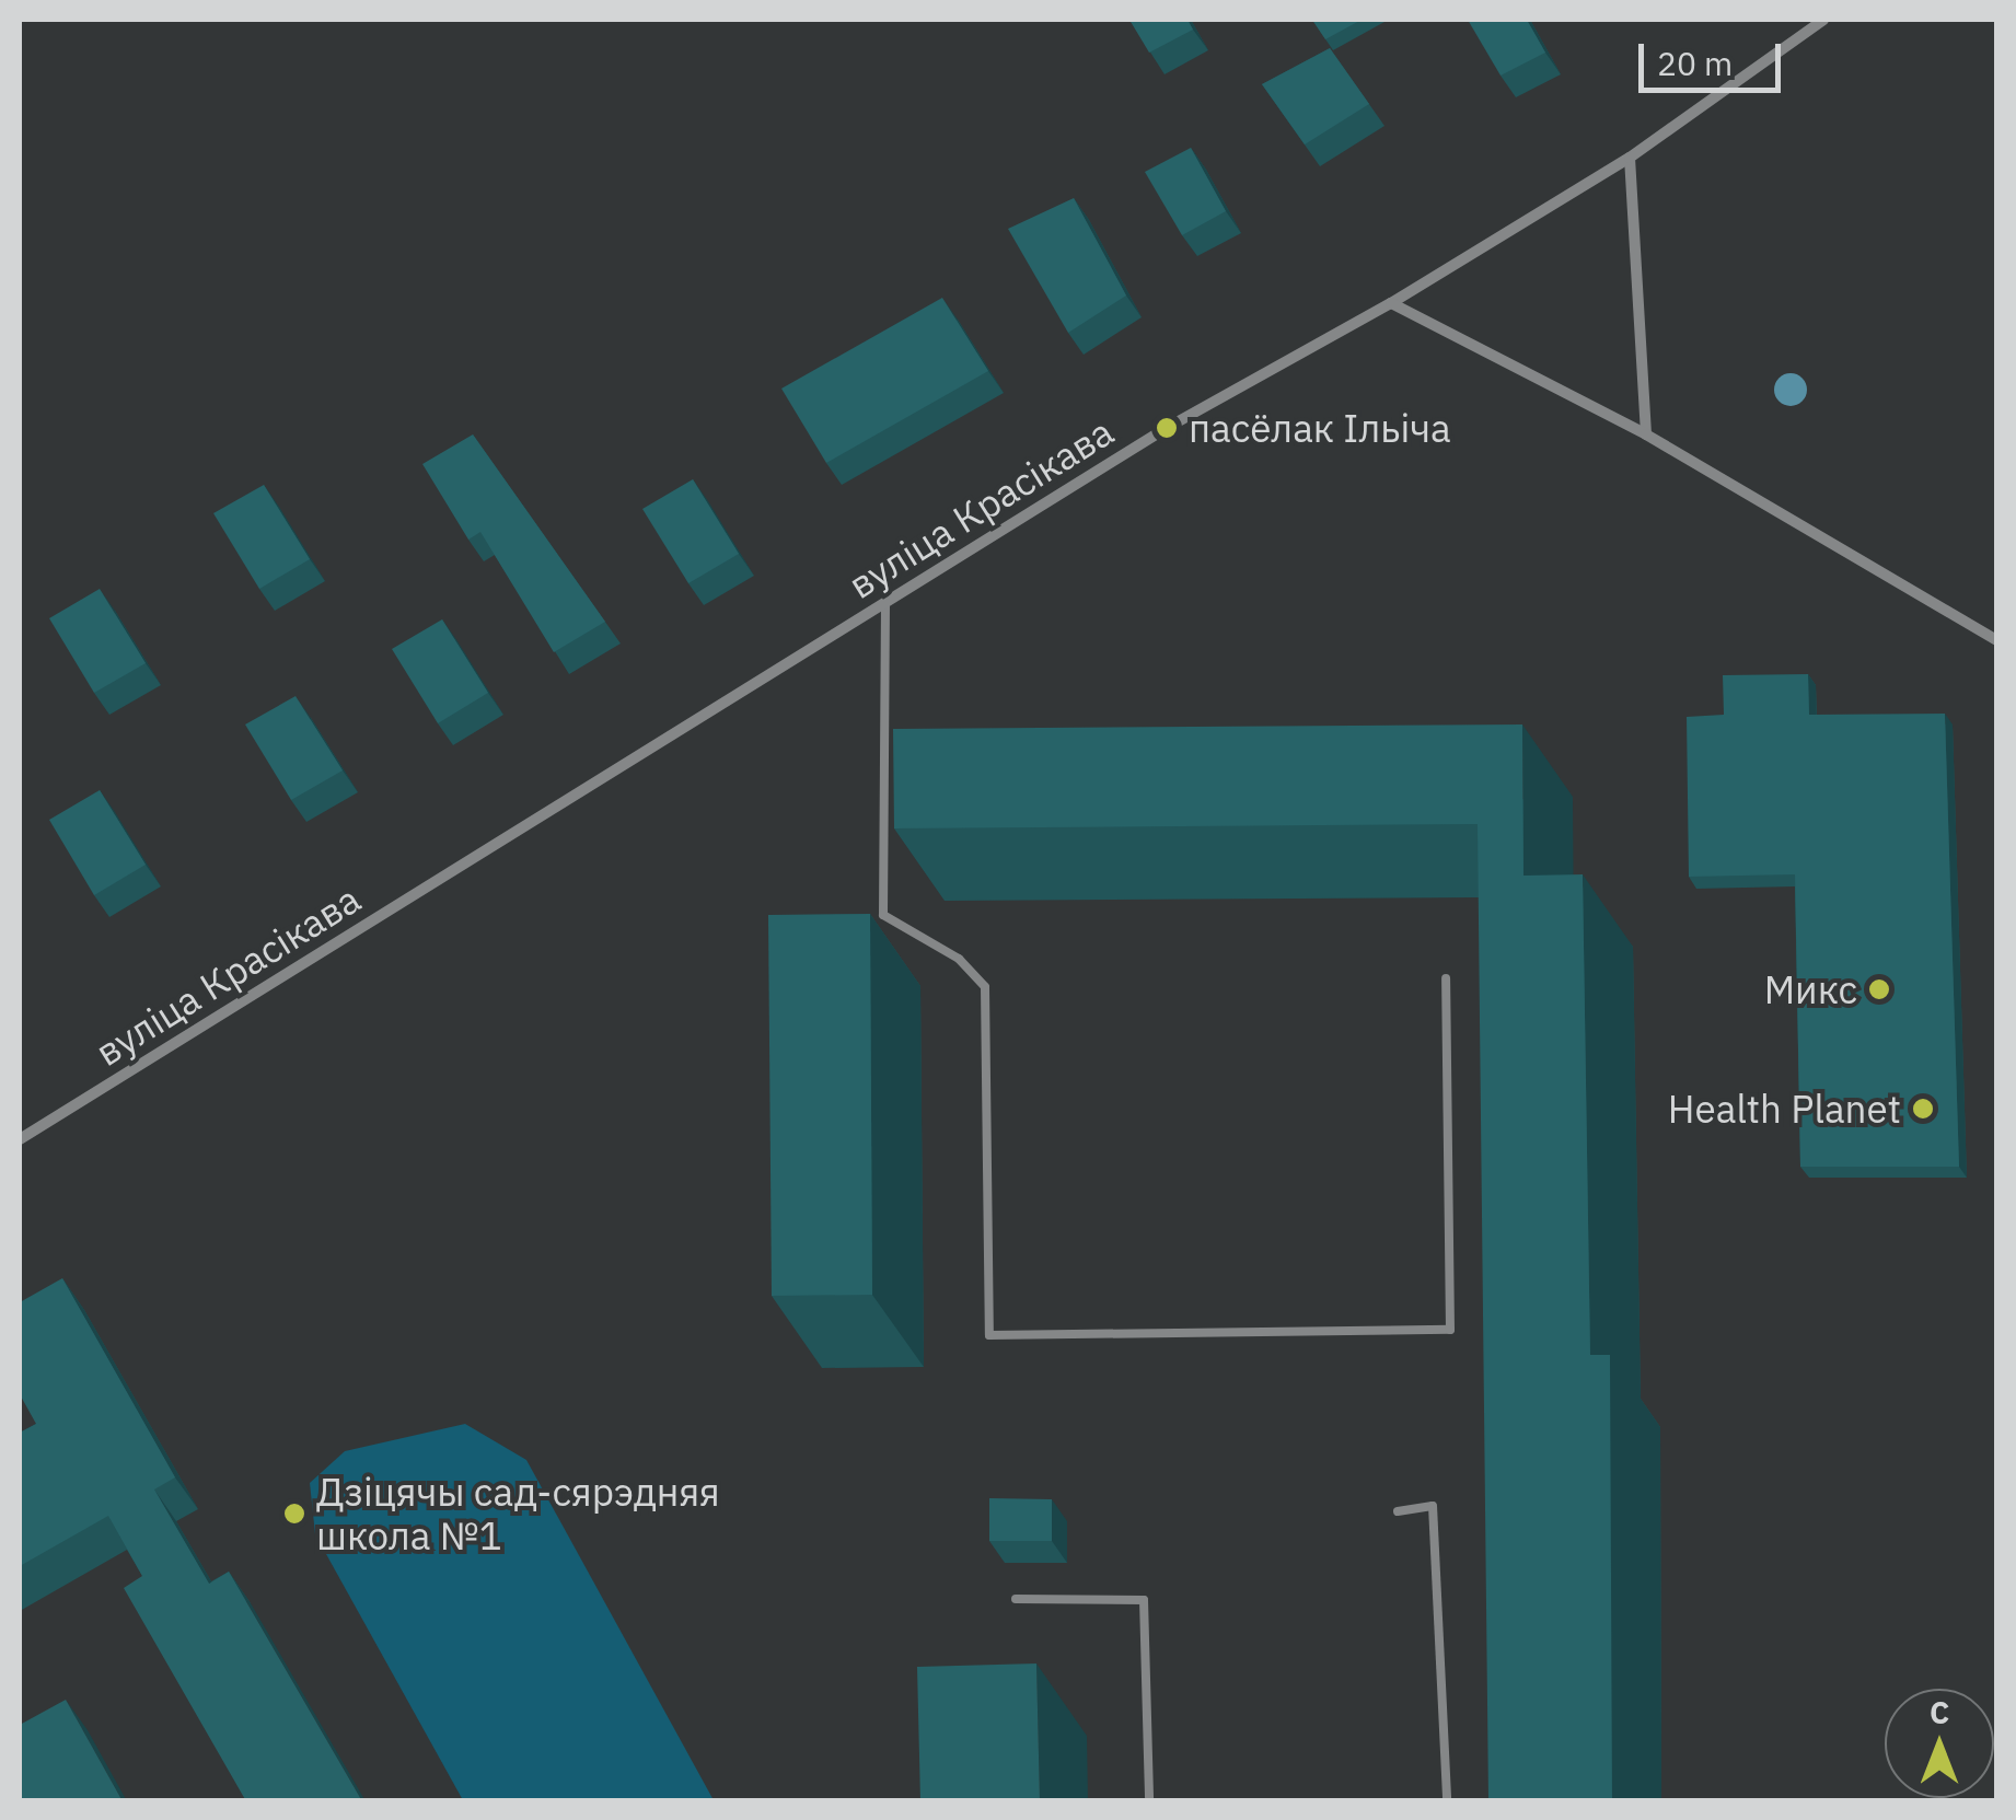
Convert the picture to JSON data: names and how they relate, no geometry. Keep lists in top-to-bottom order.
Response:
{
  "streets": {
    "street": ["вуліца Красікава"]
  },
  "places": [
    "пасёлак Ільіча",
    "Микс",
    "Health Planet",
    "Дзіцячы сад-сярэдняя школа №1"
  ],
  "scale_bar": "20 m",
  "north": "top"
}
